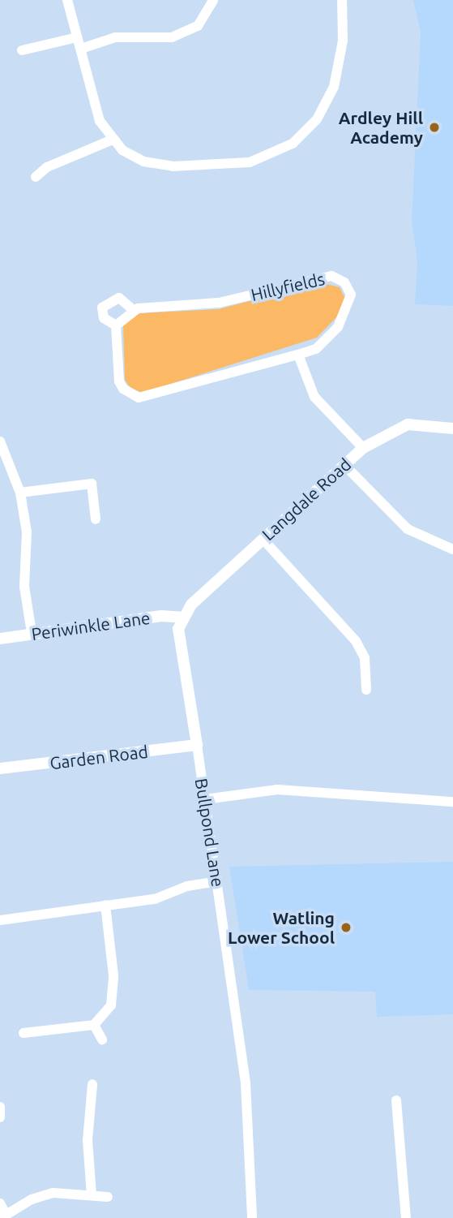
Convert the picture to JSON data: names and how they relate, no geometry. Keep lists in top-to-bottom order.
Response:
{
  "streets": {
    "street": [
      "Hillyfields",
      "Langdale Road",
      "Periwinkle Lane",
      "Garden Road",
      "Bullpond Lane"
    ]
  },
  "crossings": [
    ["Langdale Road", "Periwinkle Lane"],
    ["Langdale Road", "Bullpond Lane"],
    ["Periwinkle Lane", "Bullpond Lane"],
    ["Garden Road", "Bullpond Lane"]
  ],
  "places": ["Ardley Hill Academy", "Watling Lower School"]
}
